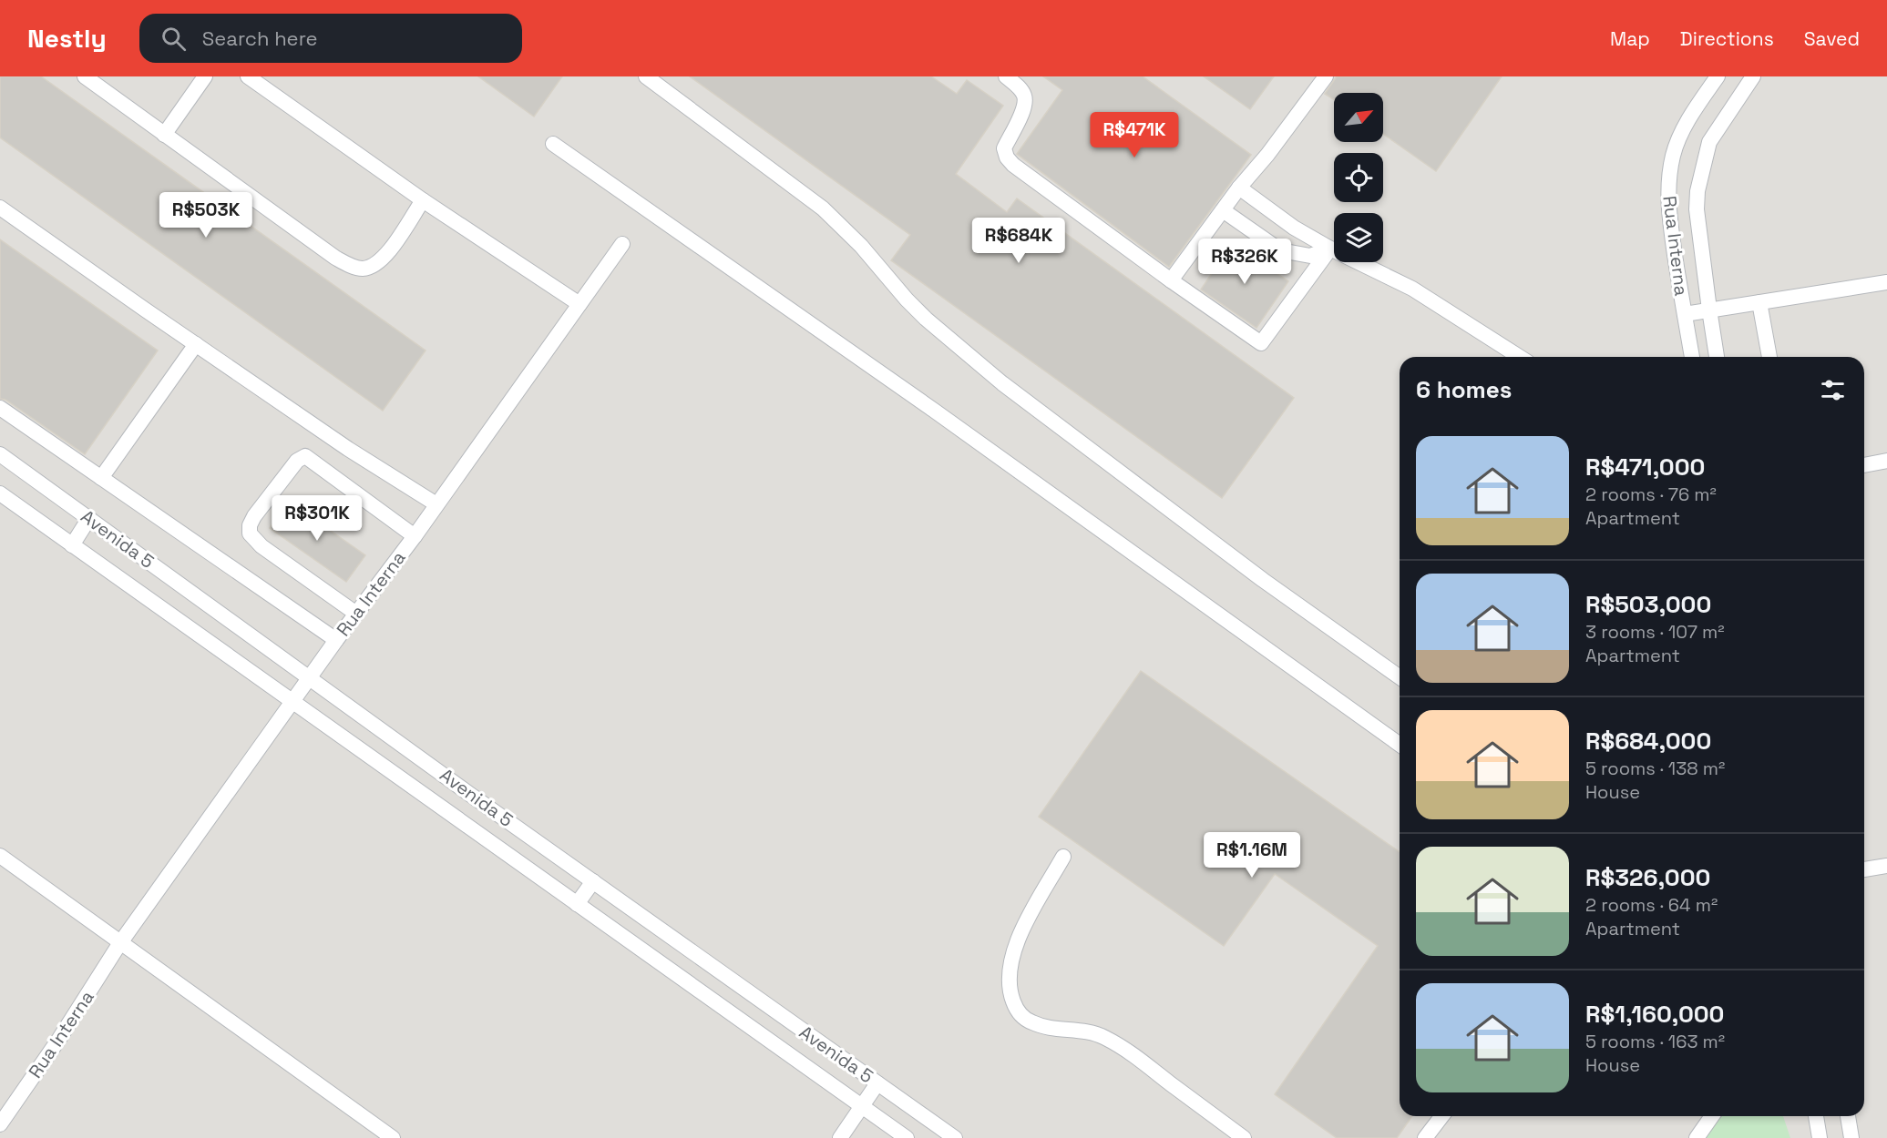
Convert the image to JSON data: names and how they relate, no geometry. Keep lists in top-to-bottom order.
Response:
{
  "streets": {
    "lane": ["Rua Interna", "Avenida 5"]
  },
  "crossings": [
    ["Rua Interna", "Avenida 5"]
  ],
  "north": "top right",
  "page": {
    "header": "Nestly",
    "search": "Search here",
    "nav": ["Map", "Directions", "Saved"],
    "price": [
      "R$471K",
      "R$503K",
      "R$684K",
      "R$326K",
      "R$301K",
      "R$1.16M"
    ],
    "heading": "6 homes",
    "list": [
      {
        "name": "R$471,000",
        "note": "2 rooms · 76 m² · Apartment"
      },
      {
        "name": "R$503,000",
        "note": "3 rooms · 107 m² · Apartment"
      },
      {
        "name": "R$684,000",
        "note": "5 rooms · 138 m² · House"
      },
      {
        "name": "R$326,000",
        "note": "2 rooms · 64 m² · Apartment"
      },
      {
        "name": "R$1,160,000",
        "note": "5 rooms · 163 m² · House"
      }
    ]
  }
}
